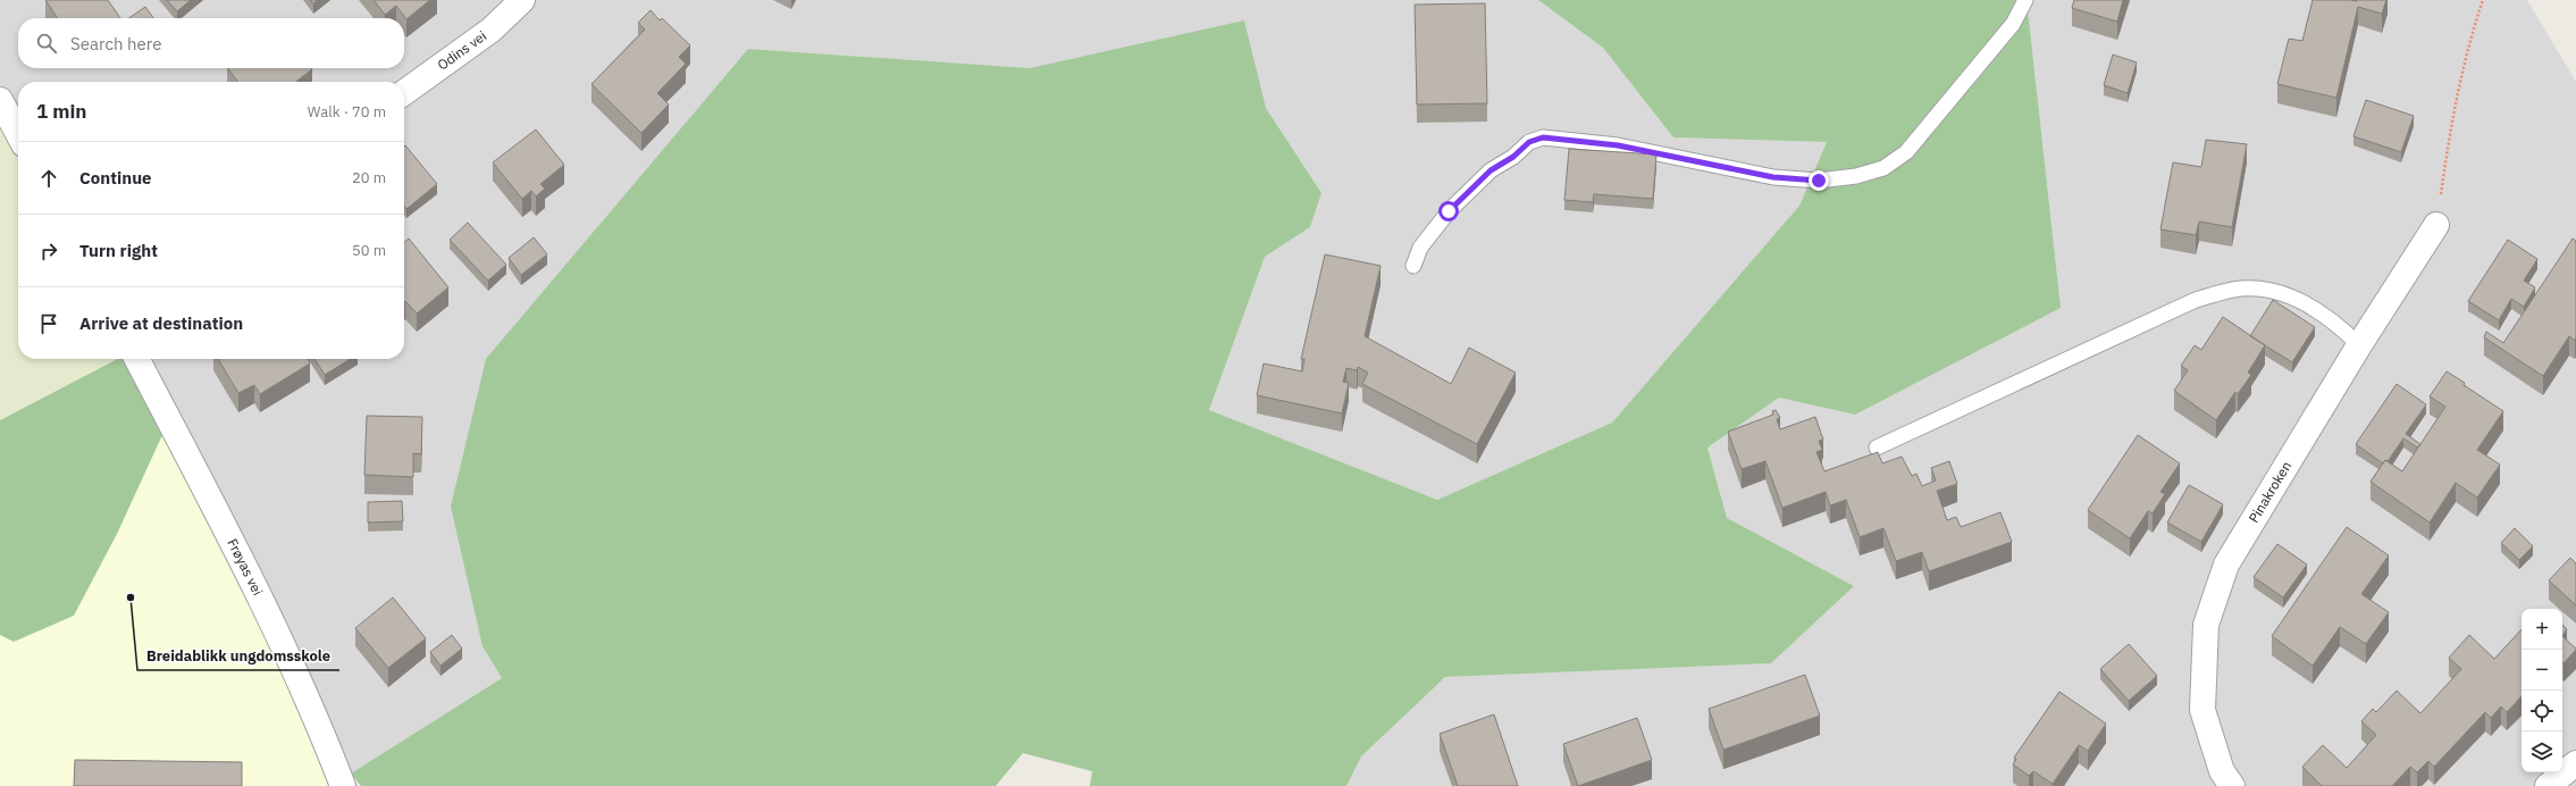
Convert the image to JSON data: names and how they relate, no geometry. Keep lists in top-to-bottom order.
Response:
{
  "streets": {
    "street": ["Odins vei", "Pinakroken", "Frøyas vei"]
  },
  "places": ["Breidablikk ungdomsskole"],
  "page": {
    "search": "Search here",
    "heading": ["1 min", "Walk · 70 m"],
    "list": [
      ["Continue", "20 m"],
      ["Turn right", "50 m"],
      "Arrive at destination"
    ],
    "map_buttons": ["+", "−"]
  }
}
